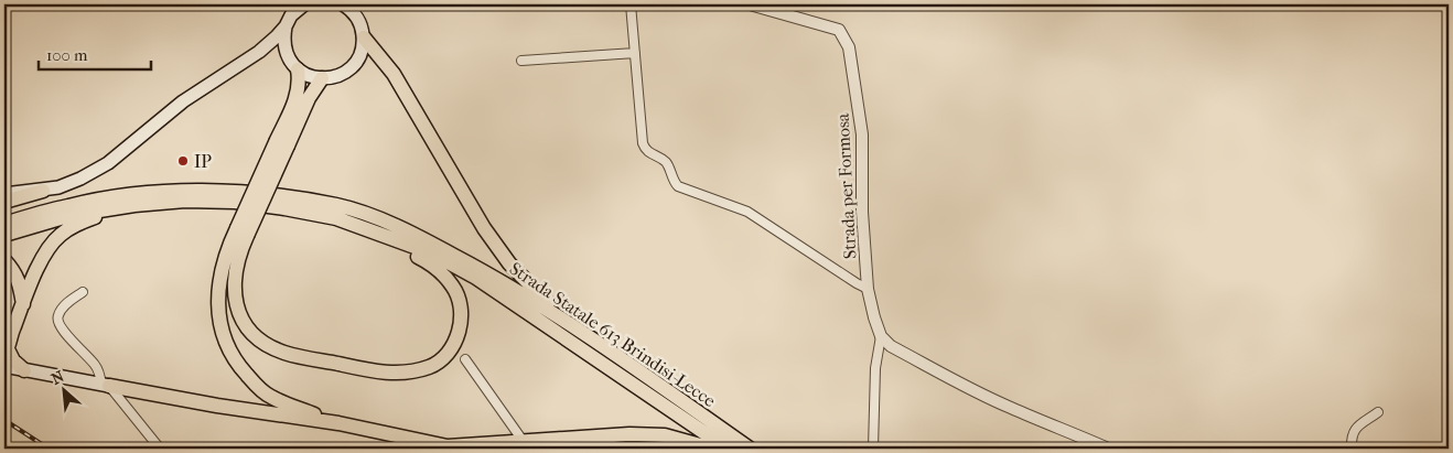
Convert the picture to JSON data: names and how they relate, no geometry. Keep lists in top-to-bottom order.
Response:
{
  "streets": {
    "highway": ["Strada Statale 613 Brindisi-Lecce"],
    "street": ["Strada per Formosa"]
  },
  "places": ["IP"],
  "scale_bar": "100 m",
  "north": "top left"
}
